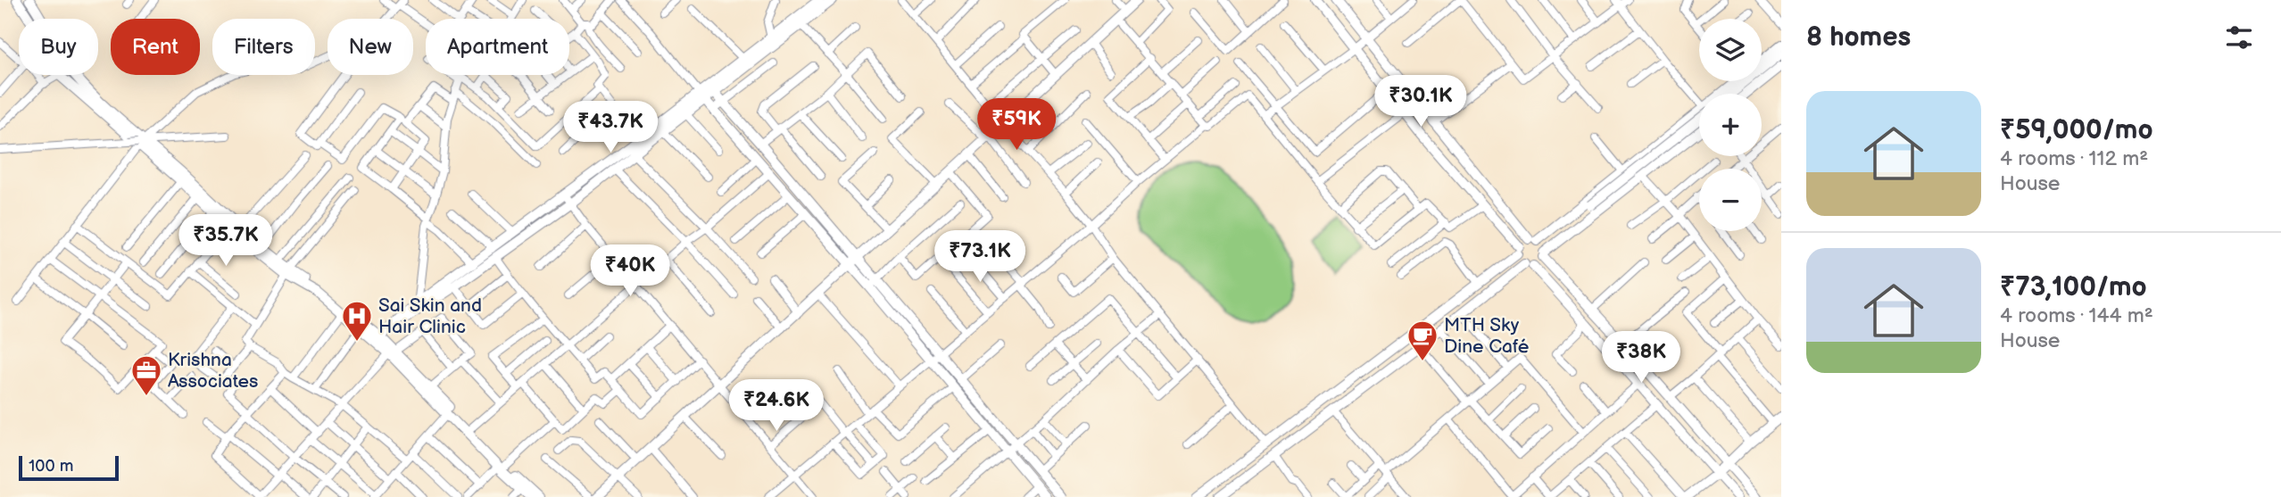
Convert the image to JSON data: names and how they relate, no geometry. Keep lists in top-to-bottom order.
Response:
{
  "places": {
    "hospital": ["Sai Skin and Hair Clinic"],
    "cafe": ["MTH Sky Dine Café"],
    "office": ["Krishna Associates"]
  },
  "scale_bar": "100 m",
  "page": {
    "heading": "8 homes",
    "map_buttons": ["+", "−"],
    "chip": [
      "Buy",
      "Rent",
      "Filters",
      "New",
      "Apartment"
    ],
    "price": [
      "₹30.1K",
      "₹59K",
      "₹43.7K",
      "₹35.7K",
      "₹73.1K",
      "₹40K",
      "₹38K",
      "₹24.6K"
    ],
    "list": [
      {
        "name": "₹59,000/mo",
        "note": "4 rooms · 112 m² · House"
      },
      {
        "name": "₹73,100/mo",
        "note": "4 rooms · 144 m² · House"
      }
    ],
    "scale": "100 m"
  }
}
